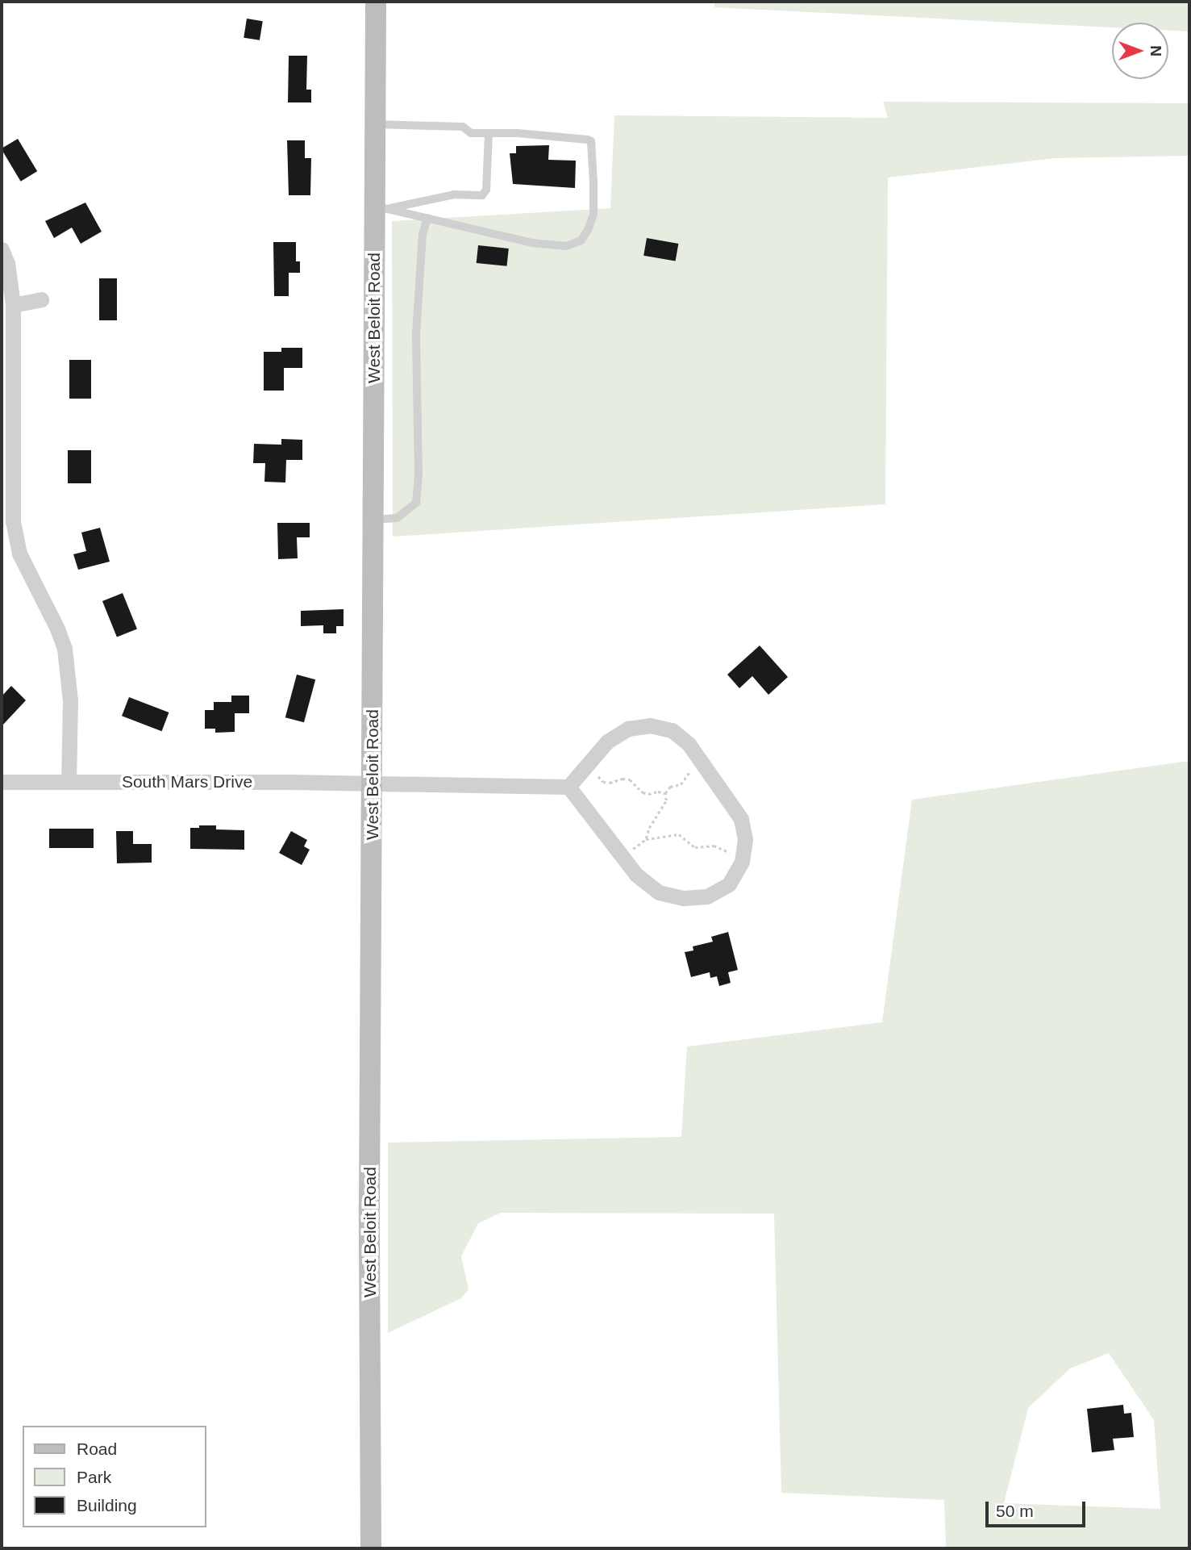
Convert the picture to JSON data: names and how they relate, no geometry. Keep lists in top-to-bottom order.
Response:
{
  "streets": {
    "main road": ["West Beloit Road"],
    "street": ["South Mars Drive"]
  },
  "crossings": [
    ["West Beloit Road", "South Mars Drive"]
  ],
  "legend": ["Road", "Park", "Building"],
  "scale_bar": "50 m",
  "north": "right"
}
